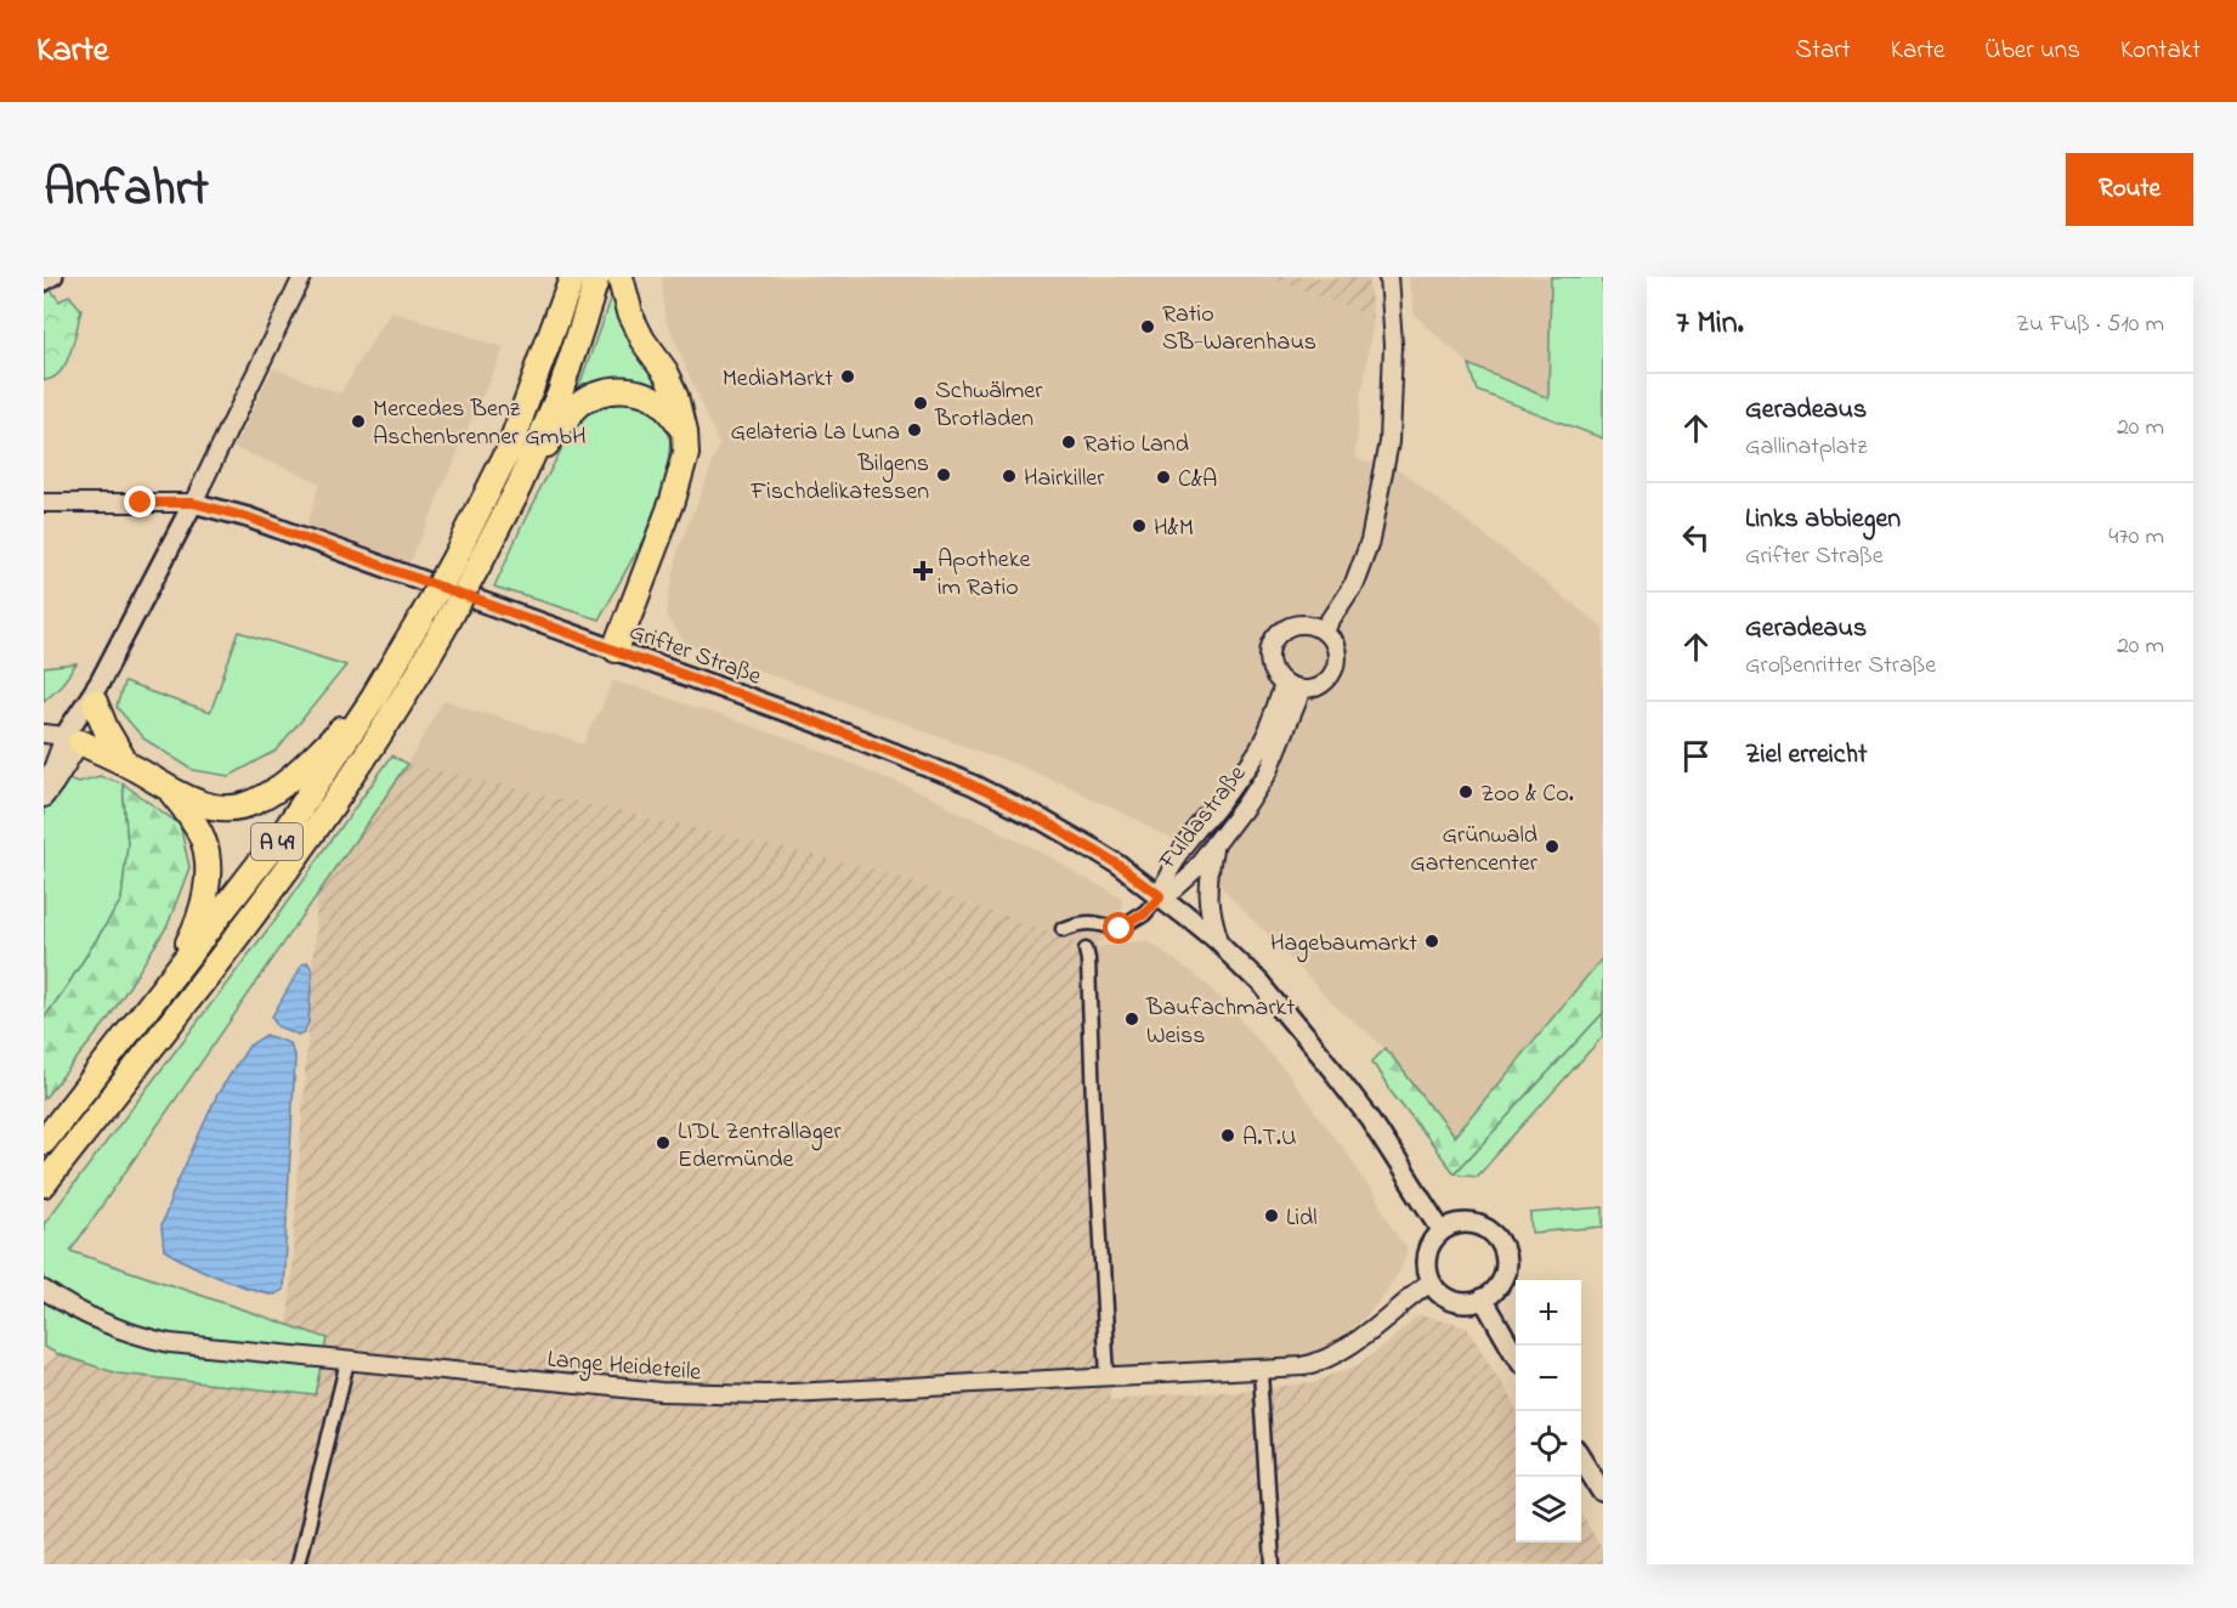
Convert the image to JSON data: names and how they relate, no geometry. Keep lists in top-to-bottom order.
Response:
{
  "streets": {
    "highway": ["A 49"],
    "main road": ["Grifter Straße"],
    "street": ["Fuldastraße", "Lange Heideteile"]
  },
  "crossings": [
    ["Grifter Straße", "Fuldastraße"],
    ["Grifter Straße", "Lange Heideteile"]
  ],
  "places": {
    "other": [
      "Ratio SB-Warenhaus",
      "MediaMarkt",
      "Schwälmer Brotladen",
      "Mercedes Benz Aschenbrenner GmbH",
      "Gelateria La Luna",
      "Ratio Land",
      "Bilgens Fischdelikatessen",
      "Hairkiller",
      "C&A",
      "H&M",
      "Zoo & Co.",
      "Grünwald Gartencenter",
      "Hagebaumarkt",
      "Baufachmarkt Weiss",
      "A.T.U",
      "LIDL Zentrallager Edermünde",
      "Lidl"
    ],
    "health": ["Apotheke im Ratio"]
  },
  "page": {
    "header": "Karte",
    "nav": [
      "Start",
      "Karte",
      "Über uns",
      "Kontakt"
    ],
    "title": "Anfahrt",
    "buttons": "Route",
    "heading": ["7 Min.", "Zu Fuß · 510 m"],
    "list": [
      ["Geradeaus", "Gallinatplatz", "20 m"],
      ["Links abbiegen", "Grifter Straße", "470 m"],
      ["Geradeaus", "Großenritter Straße", "20 m"],
      "Ziel erreicht"
    ],
    "map_buttons": ["+", "−"]
  }
}
